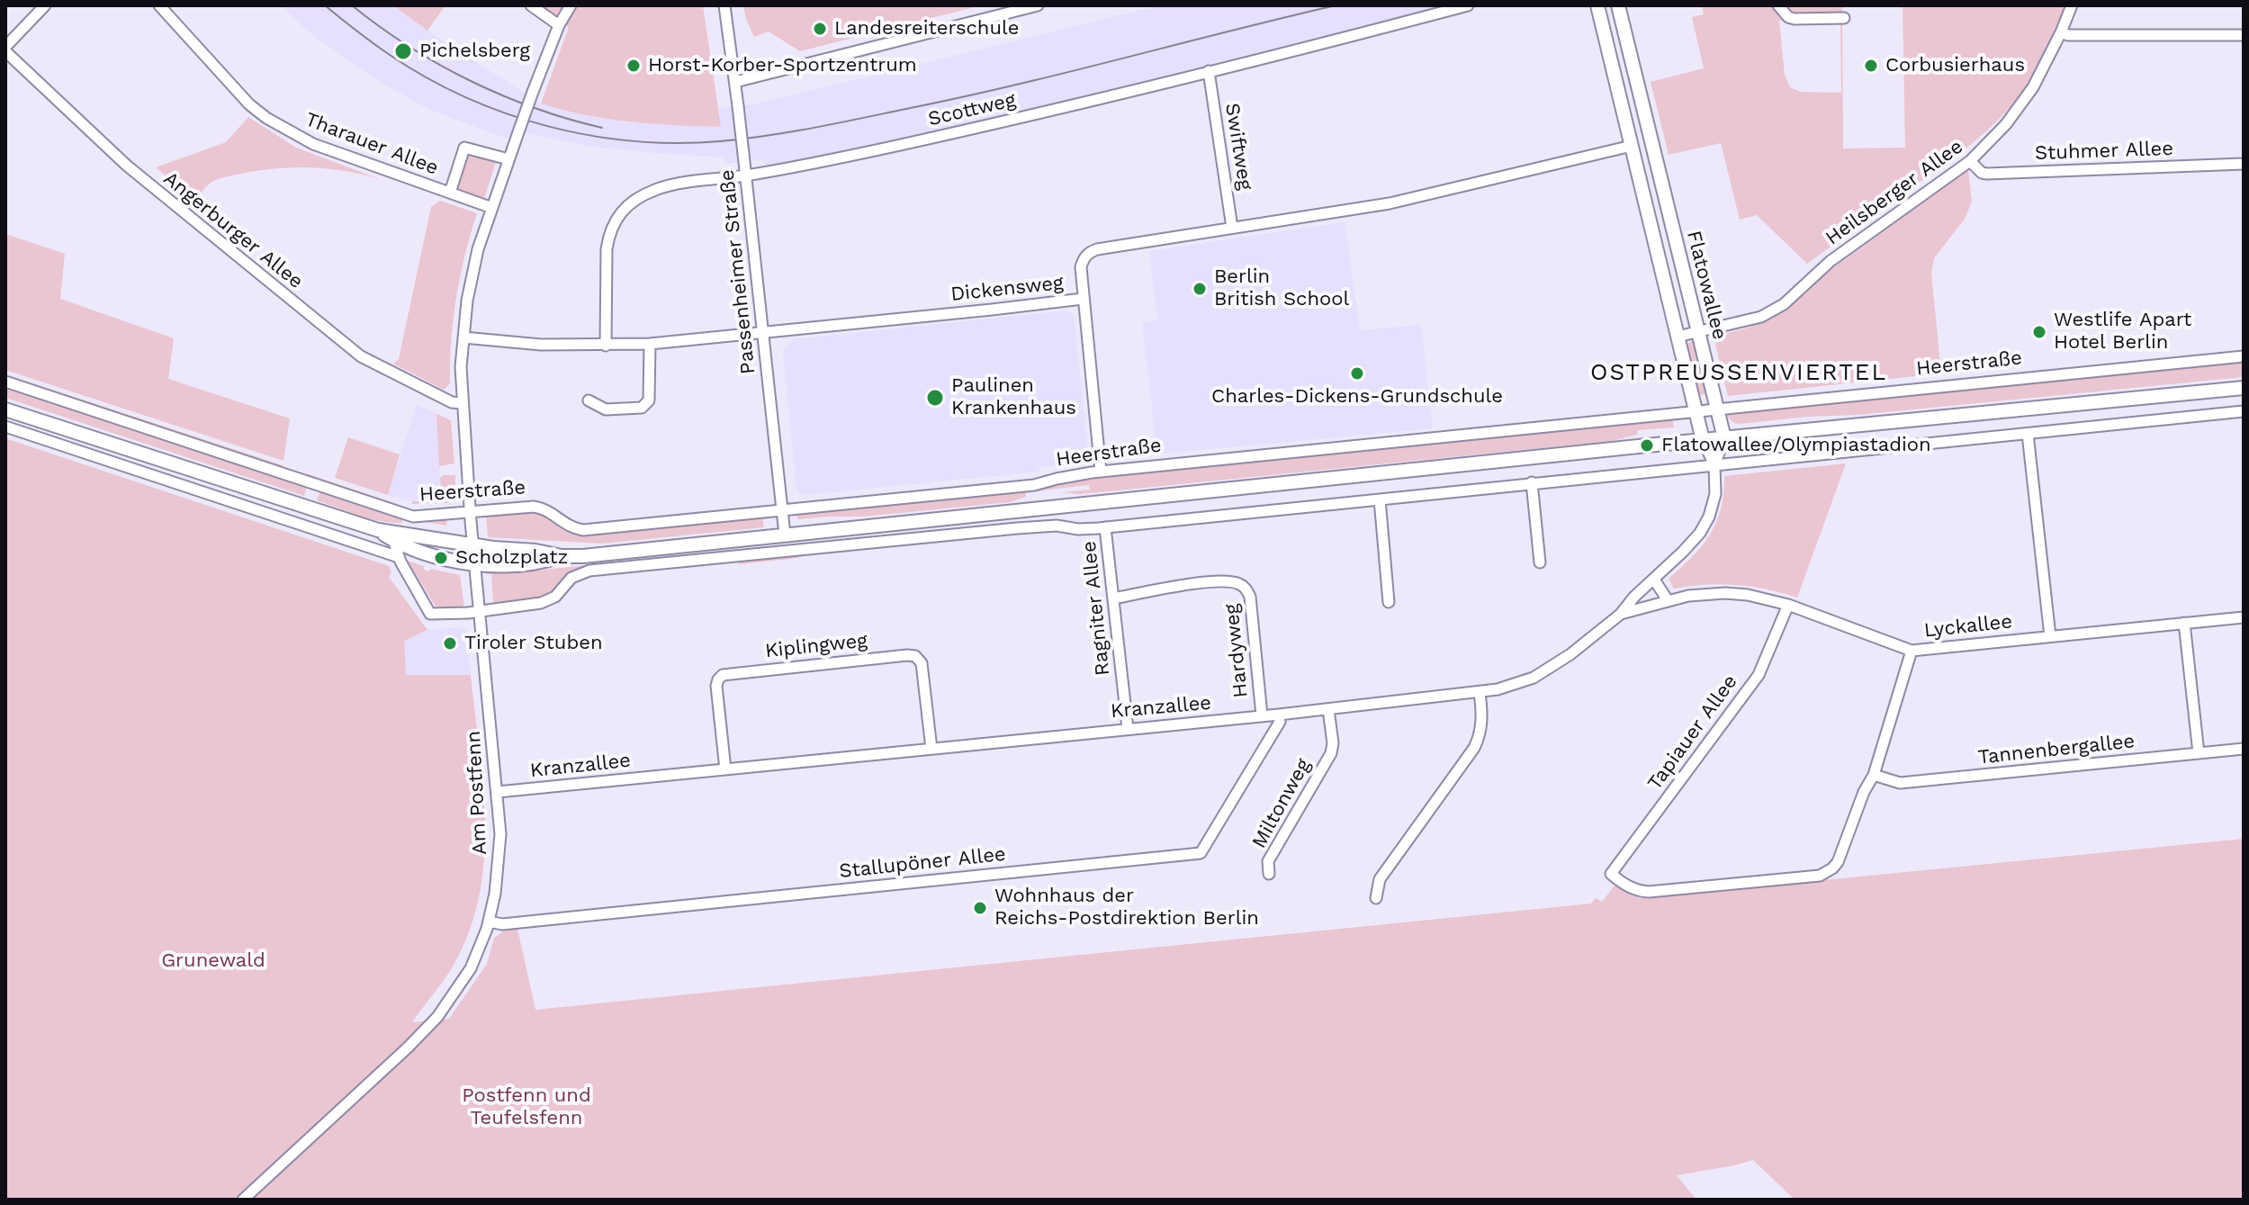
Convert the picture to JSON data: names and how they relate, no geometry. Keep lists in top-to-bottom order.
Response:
{
  "streets": {
    "main road": ["Flatowallee", "Heerstraße"],
    "street": [
      "Scottweg",
      "Tharauer Allee",
      "Swiftweg",
      "Stuhmer Allee",
      "Heilsberger Allee",
      "Angerburger Allee",
      "Passenheimer Straße",
      "Dickensweg",
      "Ragniter Allee",
      "Lyckallee",
      "Kiplingweg",
      "Hardyweg",
      "Kranzallee",
      "Tapiauer Allee",
      "Tannenbergallee",
      "Am Postfenn",
      "Miltonweg",
      "Stallupöner Allee"
    ]
  },
  "crossings": [
    ["Scottweg", "Swiftweg"],
    ["Scottweg", "Passenheimer Straße"],
    ["Scottweg", "Dickensweg"],
    ["Tharauer Allee", "Am Postfenn"],
    ["Swiftweg", "Dickensweg"],
    ["Stuhmer Allee", "Heilsberger Allee"],
    ["Heilsberger Allee", "Flatowallee"],
    ["Angerburger Allee", "Am Postfenn"],
    ["Passenheimer Straße", "Dickensweg"],
    ["Passenheimer Straße", "Heerstraße"],
    ["Flatowallee", "Dickensweg"],
    ["Flatowallee", "Heerstraße"],
    ["Dickensweg", "Am Postfenn"],
    ["Heerstraße", "Am Postfenn"],
    ["Ragniter Allee", "Hardyweg"],
    ["Ragniter Allee", "Kranzallee"],
    ["Lyckallee", "Kranzallee"],
    ["Lyckallee", "Tapiauer Allee"],
    ["Kiplingweg", "Kranzallee"],
    ["Hardyweg", "Kranzallee"],
    ["Kranzallee", "Am Postfenn"],
    ["Kranzallee", "Miltonweg"],
    ["Kranzallee", "Stallupöner Allee"],
    ["Tapiauer Allee", "Tannenbergallee"],
    ["Am Postfenn", "Stallupöner Allee"]
  ],
  "districts": ["OSTPREUSSENVIERTEL"],
  "parks": ["Grunewald", "Postfenn und Teufelsfenn"],
  "places": [
    "Landesreiterschule",
    "Pichelsberg",
    "Horst-Korber-Sportzentrum",
    "Corbusierhaus",
    "Berlin British School",
    "Westlife Apart Hotel Berlin",
    "Charles-Dickens-Grundschule",
    "Paulinen Krankenhaus",
    "Flatowallee/Olympiastadion",
    "Scholzplatz",
    "Tiroler Stuben",
    "Wohnhaus der Reichs-Postdirektion Berlin"
  ]
}
